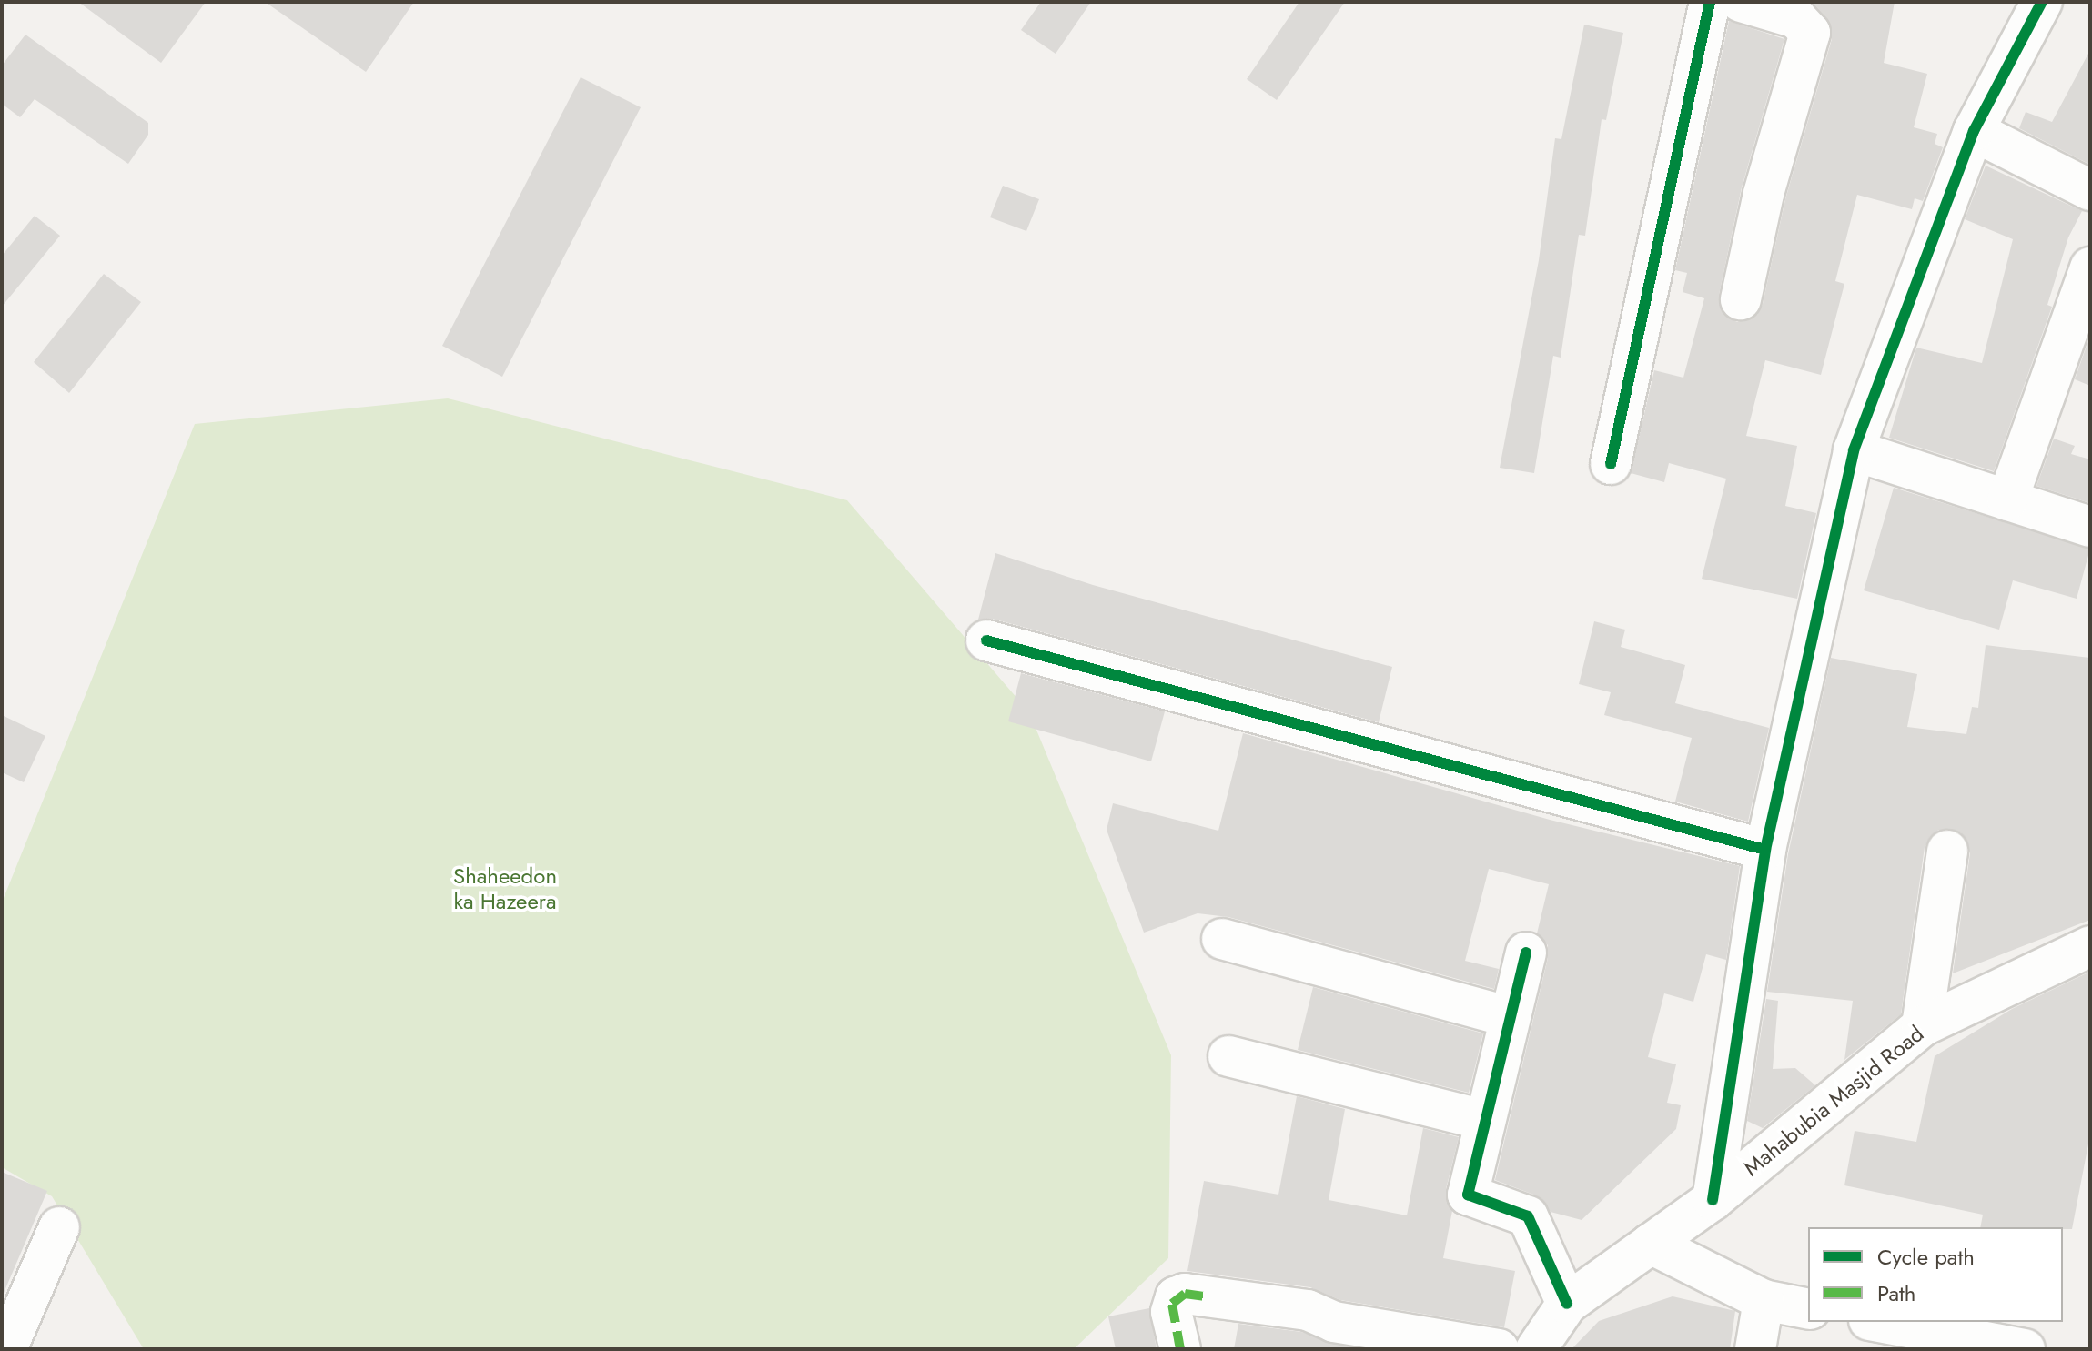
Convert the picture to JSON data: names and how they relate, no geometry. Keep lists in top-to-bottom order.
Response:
{
  "streets": {
    "street": ["Mahabubia Masjid Road"]
  },
  "parks": ["Shaheedon ka Hazeera"],
  "legend": ["Cycle path", "Path"]
}
